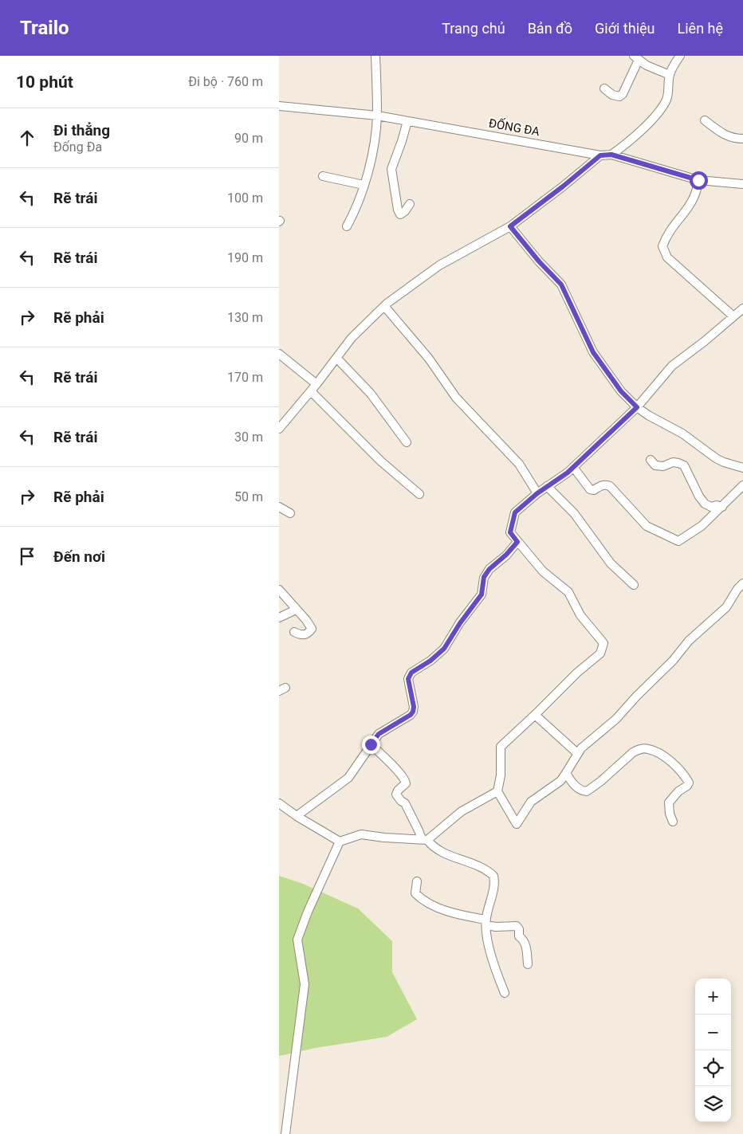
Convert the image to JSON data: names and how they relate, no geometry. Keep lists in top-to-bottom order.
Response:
{
  "streets": {
    "street": ["ĐỐNG ĐA"]
  },
  "page": {
    "header": "Trailo",
    "nav": [
      "Trang chủ",
      "Bản đồ",
      "Giới thiệu",
      "Liên hệ"
    ],
    "heading": ["10 phút", "Đi bộ · 760 m"],
    "list": [
      ["Đi thẳng", "Đống Đa", "90 m"],
      ["Rẽ trái", "100 m"],
      ["Rẽ trái", "190 m"],
      ["Rẽ phải", "130 m"],
      ["Rẽ trái", "170 m"],
      ["Rẽ trái", "30 m"],
      ["Rẽ phải", "50 m"],
      "Đến nơi"
    ],
    "map_buttons": ["+", "−"]
  }
}
